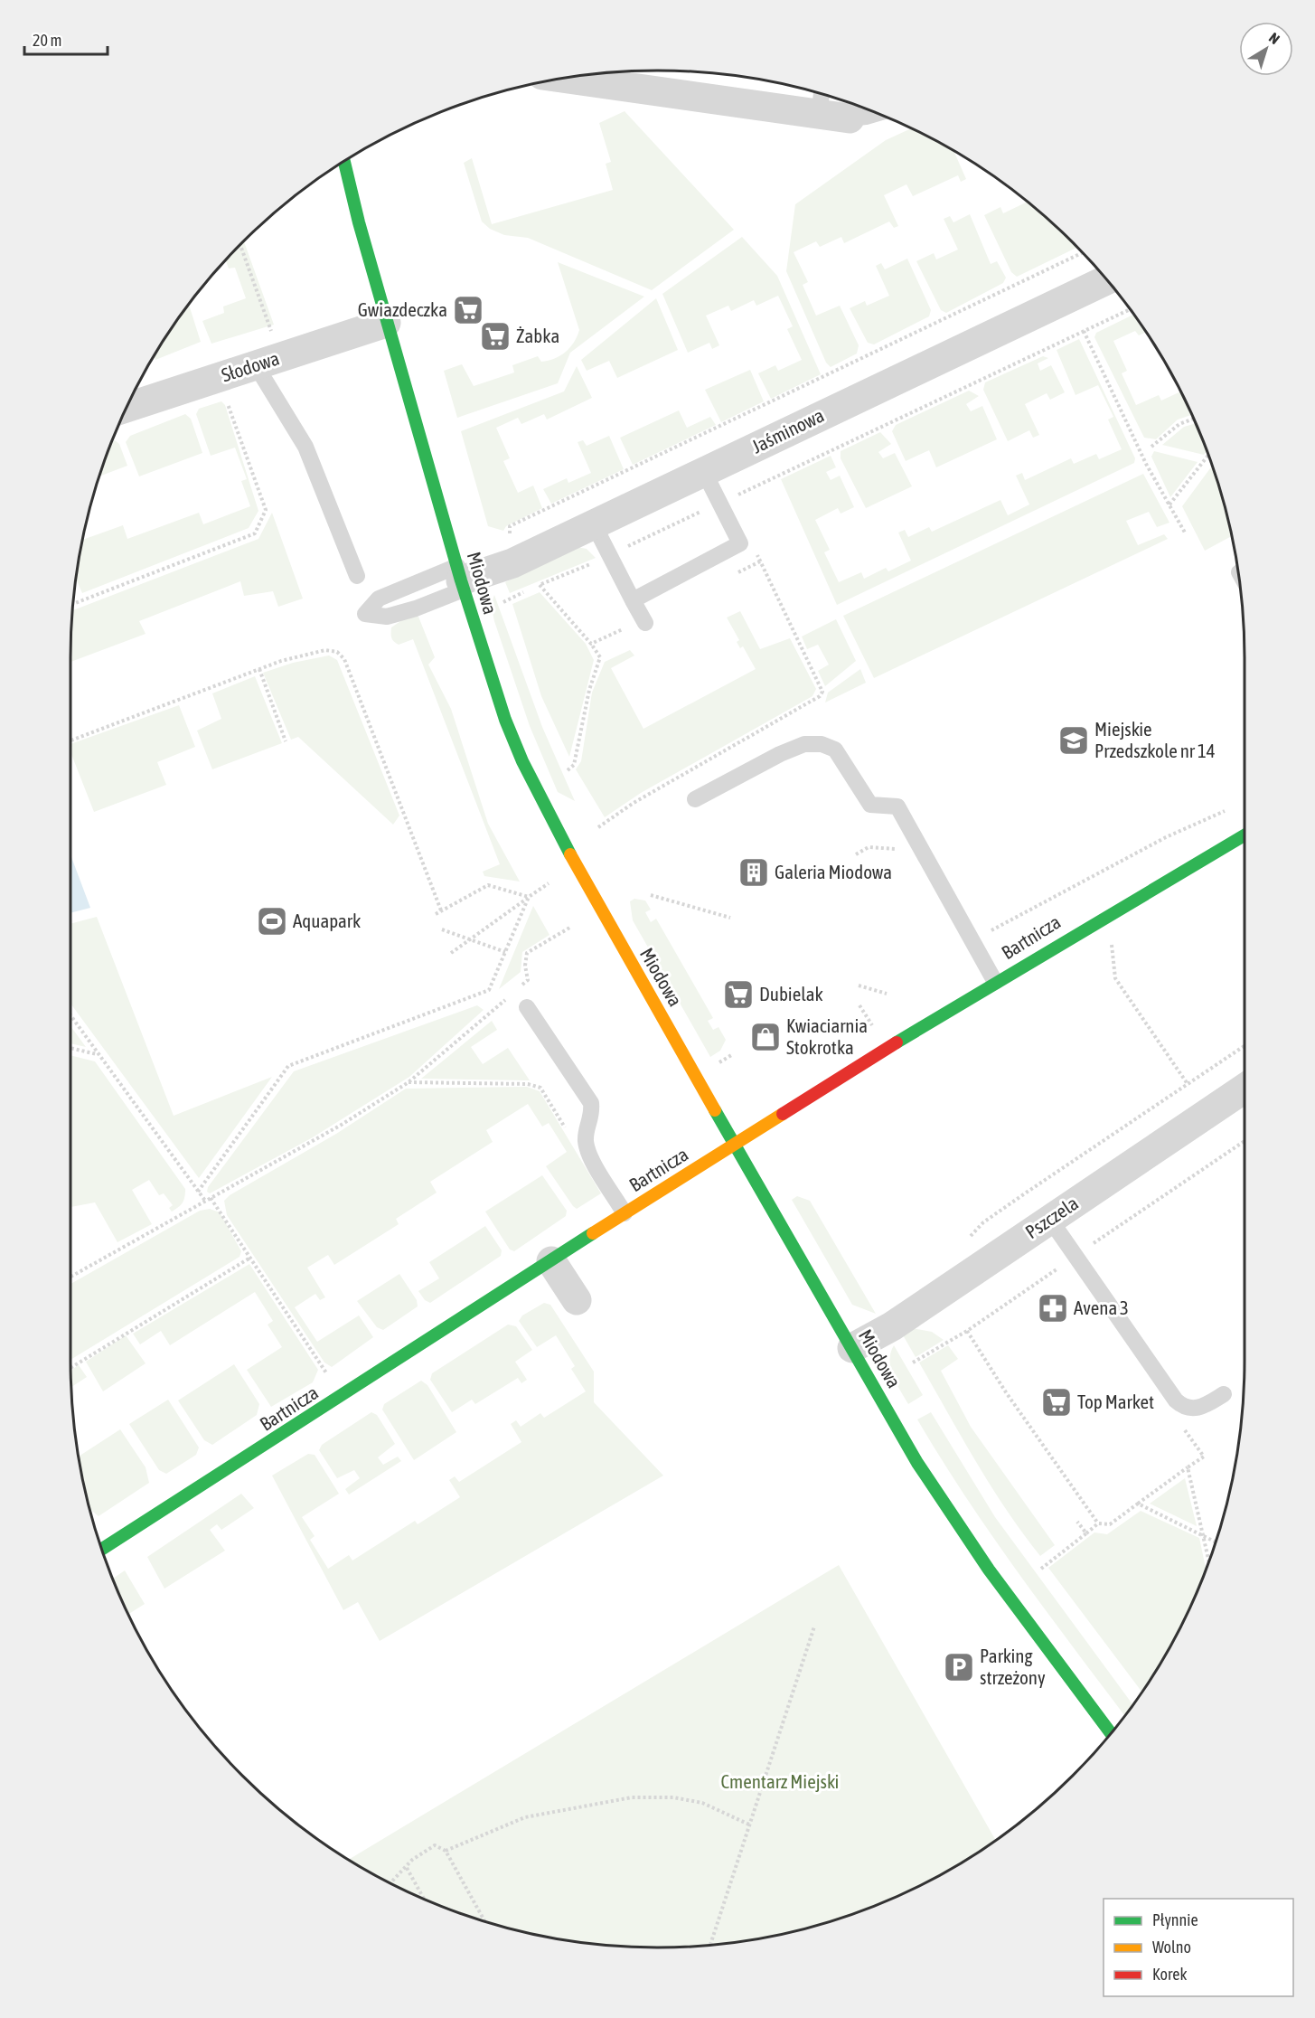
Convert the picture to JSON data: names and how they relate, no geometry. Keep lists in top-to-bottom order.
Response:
{
  "streets": {
    "street": [
      "Słodowa",
      "Jaśminowa",
      "Miodowa",
      "Bartnicza",
      "Pszczela"
    ]
  },
  "crossings": [
    ["Słodowa", "Miodowa"],
    ["Jaśminowa", "Miodowa"],
    ["Miodowa", "Bartnicza"],
    ["Miodowa", "Pszczela"]
  ],
  "parks": ["Cmentarz Miejski"],
  "places": {
    "supermarket": [
      "Gwiazdeczka",
      "Żabka",
      "Dubielak",
      "Top Market"
    ],
    "school or university": ["Miejskie Przedszkole nr 14"],
    "building": ["Galeria Miodowa"],
    "sports": ["Aquapark"],
    "shop": ["Kwiaciarnia Stokrotka"],
    "pharmacy": ["Avena 3"],
    "parking": ["Parking strzeżony"]
  },
  "legend": ["Płynnie", "Wolno", "Korek"],
  "scale_bar": "20 m",
  "north": "top right"
}
